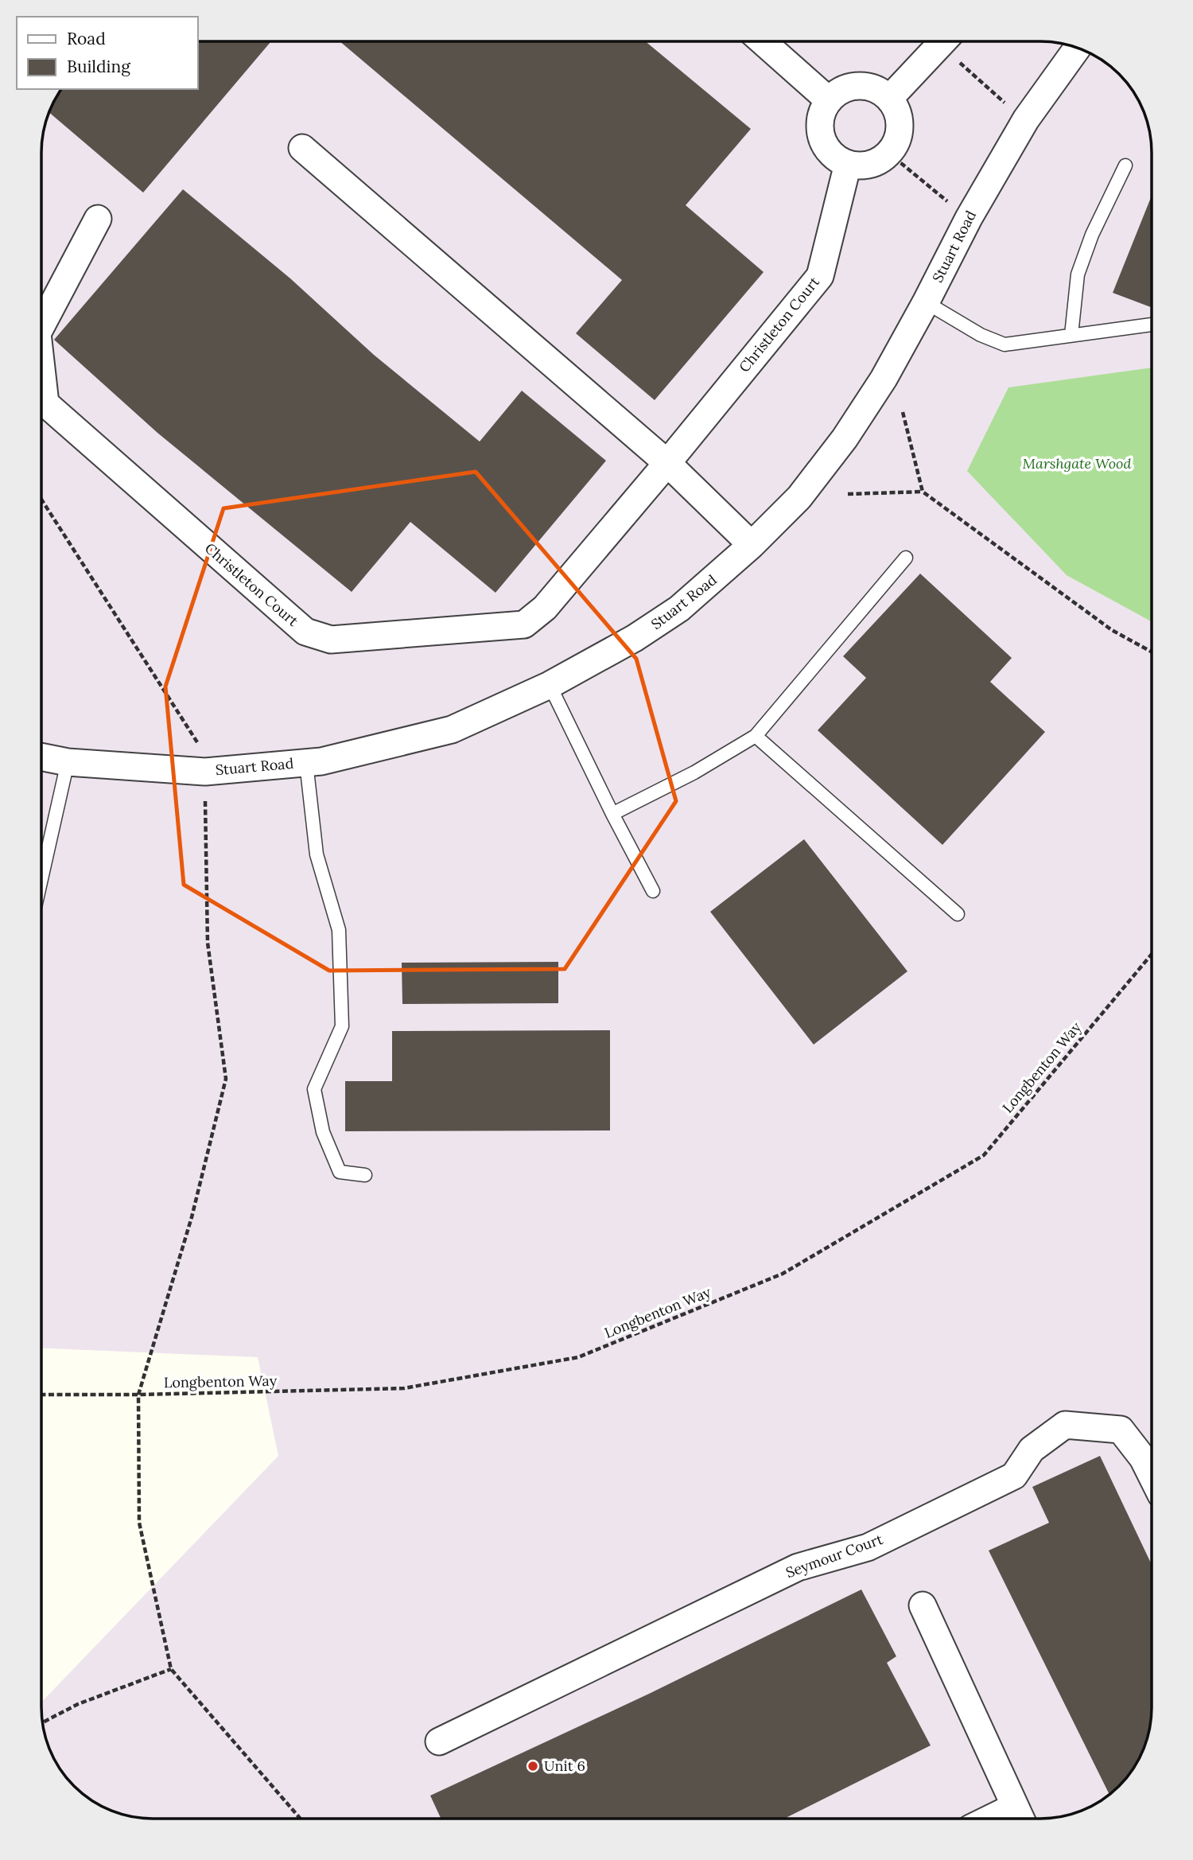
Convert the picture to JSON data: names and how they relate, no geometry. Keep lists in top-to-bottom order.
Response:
{
  "streets": {
    "street": ["Stuart Road", "Christleton Court", "Seymour Court"],
    "path": ["Longbenton Way"]
  },
  "parks": ["Marshgate Wood"],
  "places": ["Unit 6"],
  "legend": ["Road", "Building"]
}
